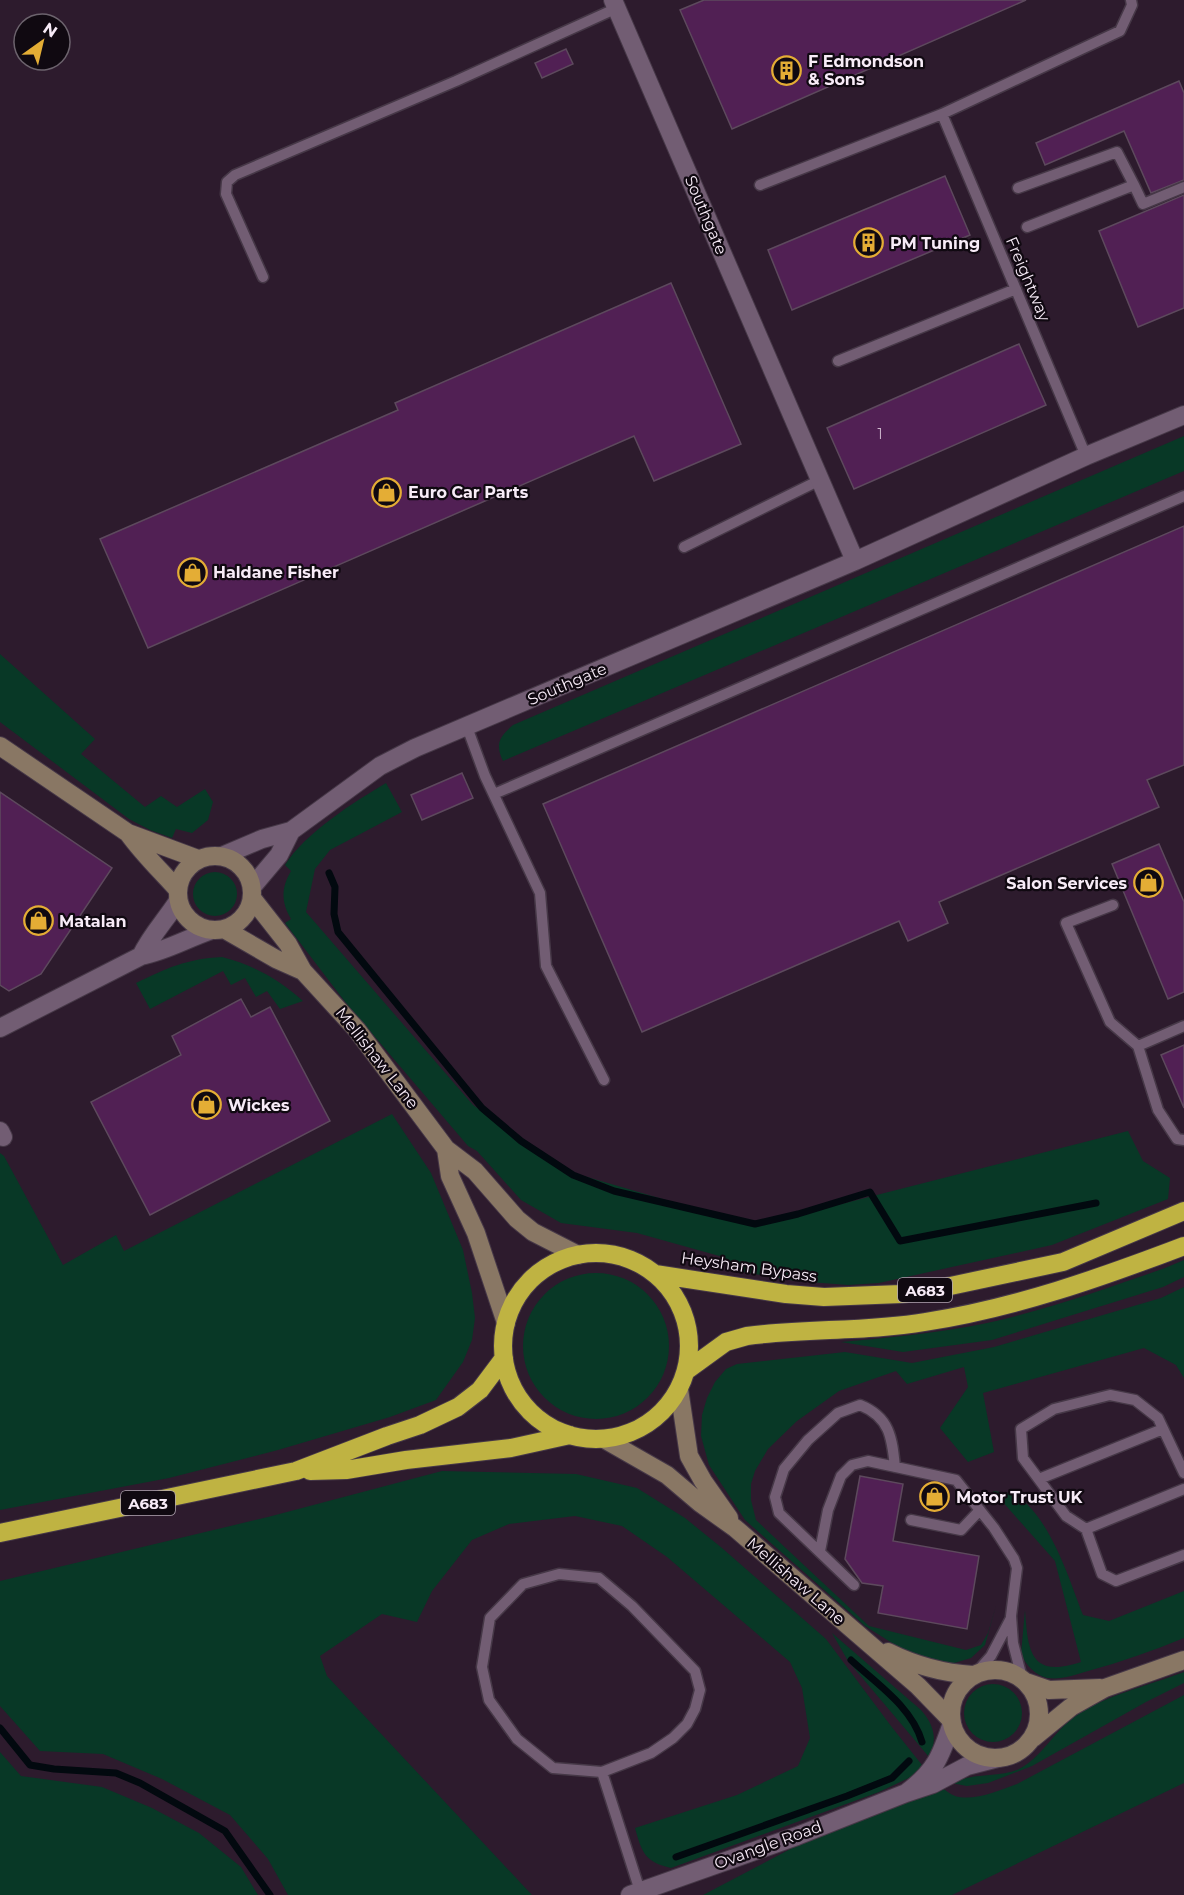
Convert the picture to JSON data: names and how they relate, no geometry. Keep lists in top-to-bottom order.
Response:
{
  "streets": {
    "highway": ["Heysham Bypass", "A683"],
    "main road": ["Mellishaw Lane"],
    "street": ["Southgate", "Ovangle Road"],
    "lane": ["Freightway"]
  },
  "crossings": [
    ["Southgate", "Freightway"],
    ["Southgate", "Mellishaw Lane"],
    ["Mellishaw Lane", "Heysham Bypass"],
    ["Mellishaw Lane", "A683"],
    ["Mellishaw Lane", "Ovangle Road"],
    ["Heysham Bypass", "A683"]
  ],
  "places": {
    "building": ["F Edmondson & Sons", "PM Tuning"],
    "shop": [
      "Euro Car Parts",
      "Haldane Fisher",
      "Salon Services",
      "Matalan",
      "Wickes",
      "Motor Trust UK"
    ]
  },
  "house_numbers": ["1"],
  "north": "top right"
}
